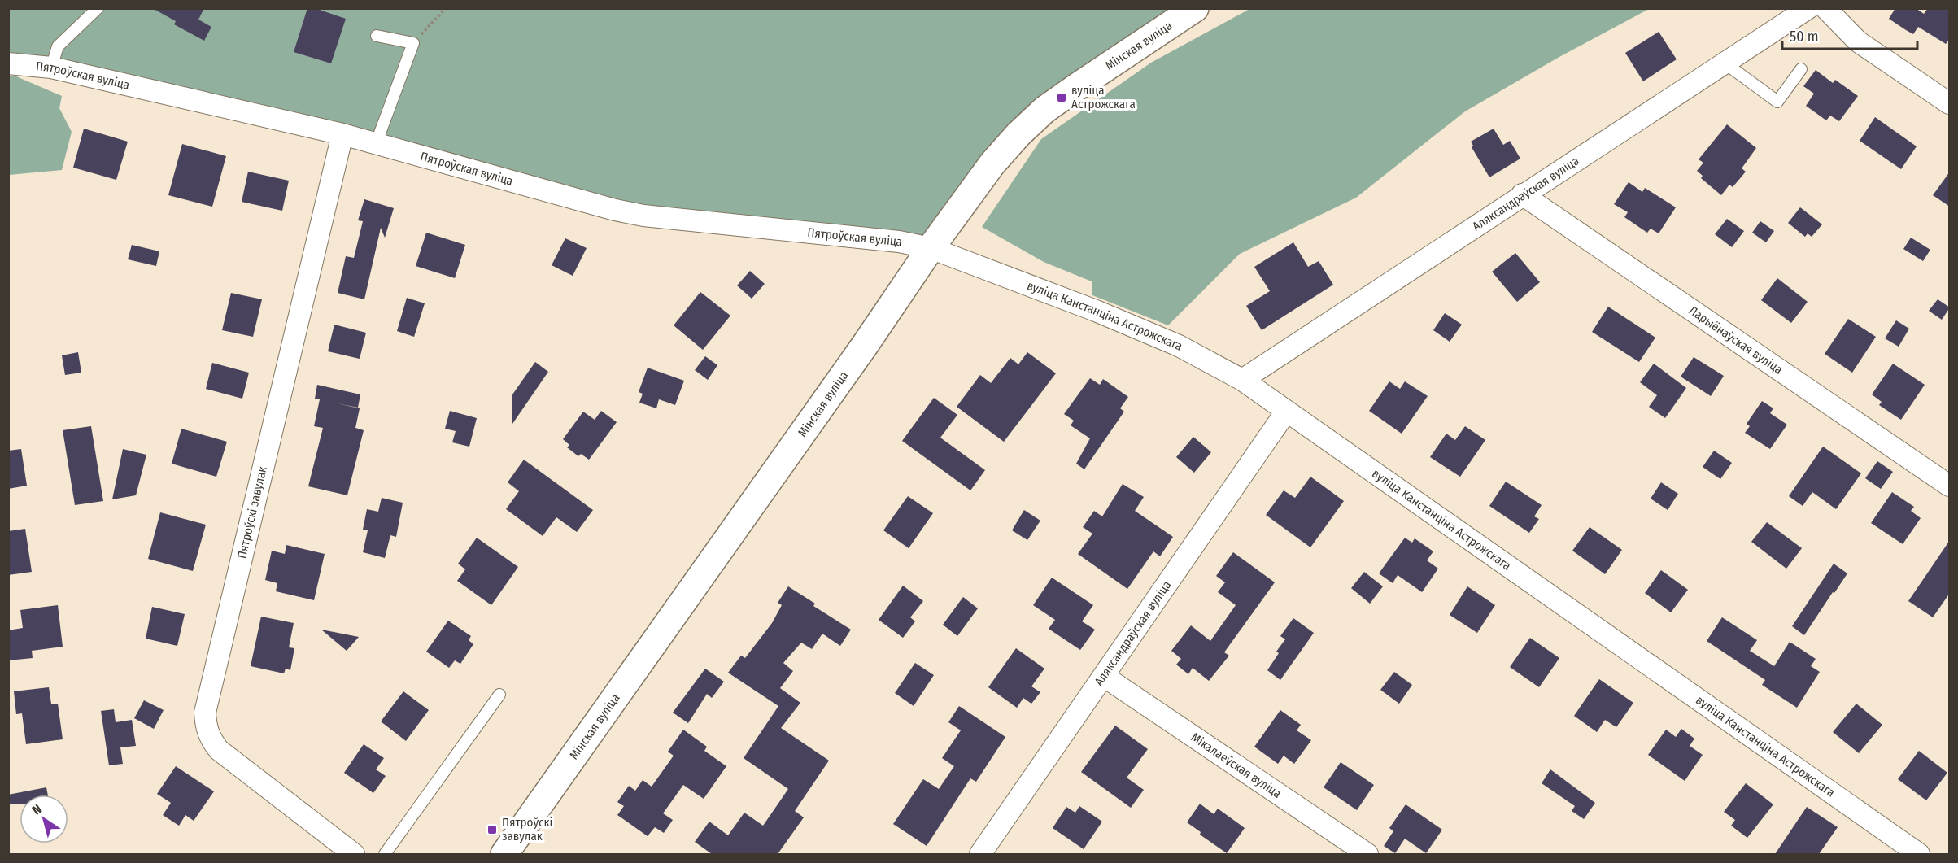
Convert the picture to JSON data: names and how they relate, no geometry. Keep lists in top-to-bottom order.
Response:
{
  "streets": {
    "main road": ["Мінская вуліца"],
    "street": [
      "Пятроўская вуліца",
      "Аляксандраўская вуліца",
      "вуліца Канстанціна Астрожскага",
      "Ларыёнаўская вуліца",
      "Пятроўскі завулак",
      "Мікалаеўская вуліца"
    ]
  },
  "crossings": [
    ["Мінская вуліца", "Пятроўская вуліца"],
    ["Мінская вуліца", "вуліца Канстанціна Астрожскага"],
    ["Пятроўская вуліца", "вуліца Канстанціна Астрожскага"],
    ["Пятроўская вуліца", "Пятроўскі завулак"],
    ["Аляксандраўская вуліца", "вуліца Канстанціна Астрожскага"],
    ["Аляксандраўская вуліца", "Ларыёнаўская вуліца"],
    ["Аляксандраўская вуліца", "Мікалаеўская вуліца"]
  ],
  "places": {
    "transit": ["вуліца Астрожскага", "Пятроўскі завулак"]
  },
  "scale_bar": "50 m",
  "north": "top left"
}
